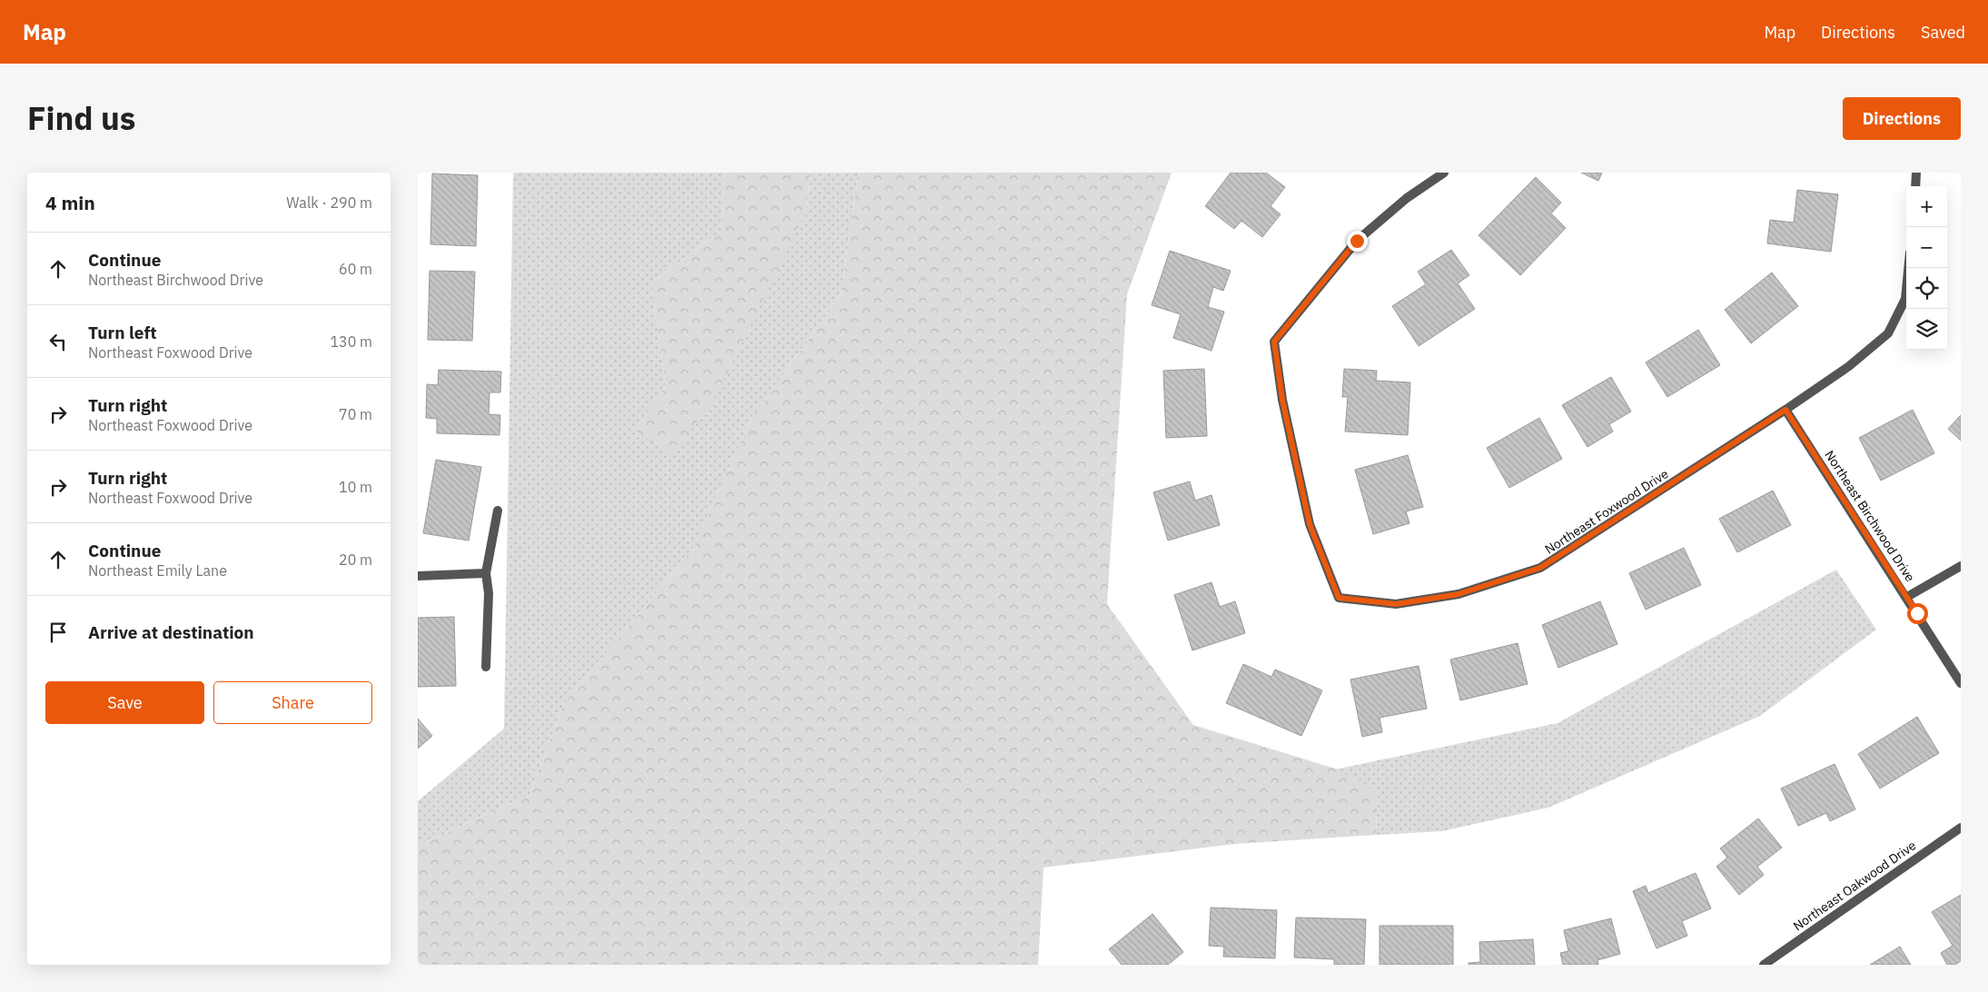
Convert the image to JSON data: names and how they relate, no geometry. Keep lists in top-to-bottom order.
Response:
{
  "streets": {
    "street": ["Northeast Foxwood Drive", "Northeast Birchwood Drive", "Northeast Oakwood Drive"]
  },
  "crossings": [
    ["Northeast Foxwood Drive", "Northeast Birchwood Drive"]
  ],
  "page": {
    "header": "Map",
    "nav": ["Map", "Directions", "Saved"],
    "title": "Find us",
    "buttons": [
      "Directions",
      ["Save", "Share"]
    ],
    "heading": ["4 min", "Walk · 290 m"],
    "map_buttons": ["+", "−"],
    "list": [
      ["Continue", "Northeast Birchwood Drive", "60 m"],
      ["Turn left", "Northeast Foxwood Drive", "130 m"],
      ["Turn right", "Northeast Foxwood Drive", "70 m"],
      ["Turn right", "Northeast Foxwood Drive", "10 m"],
      ["Continue", "Northeast Emily Lane", "20 m"],
      "Arrive at destination"
    ]
  }
}
